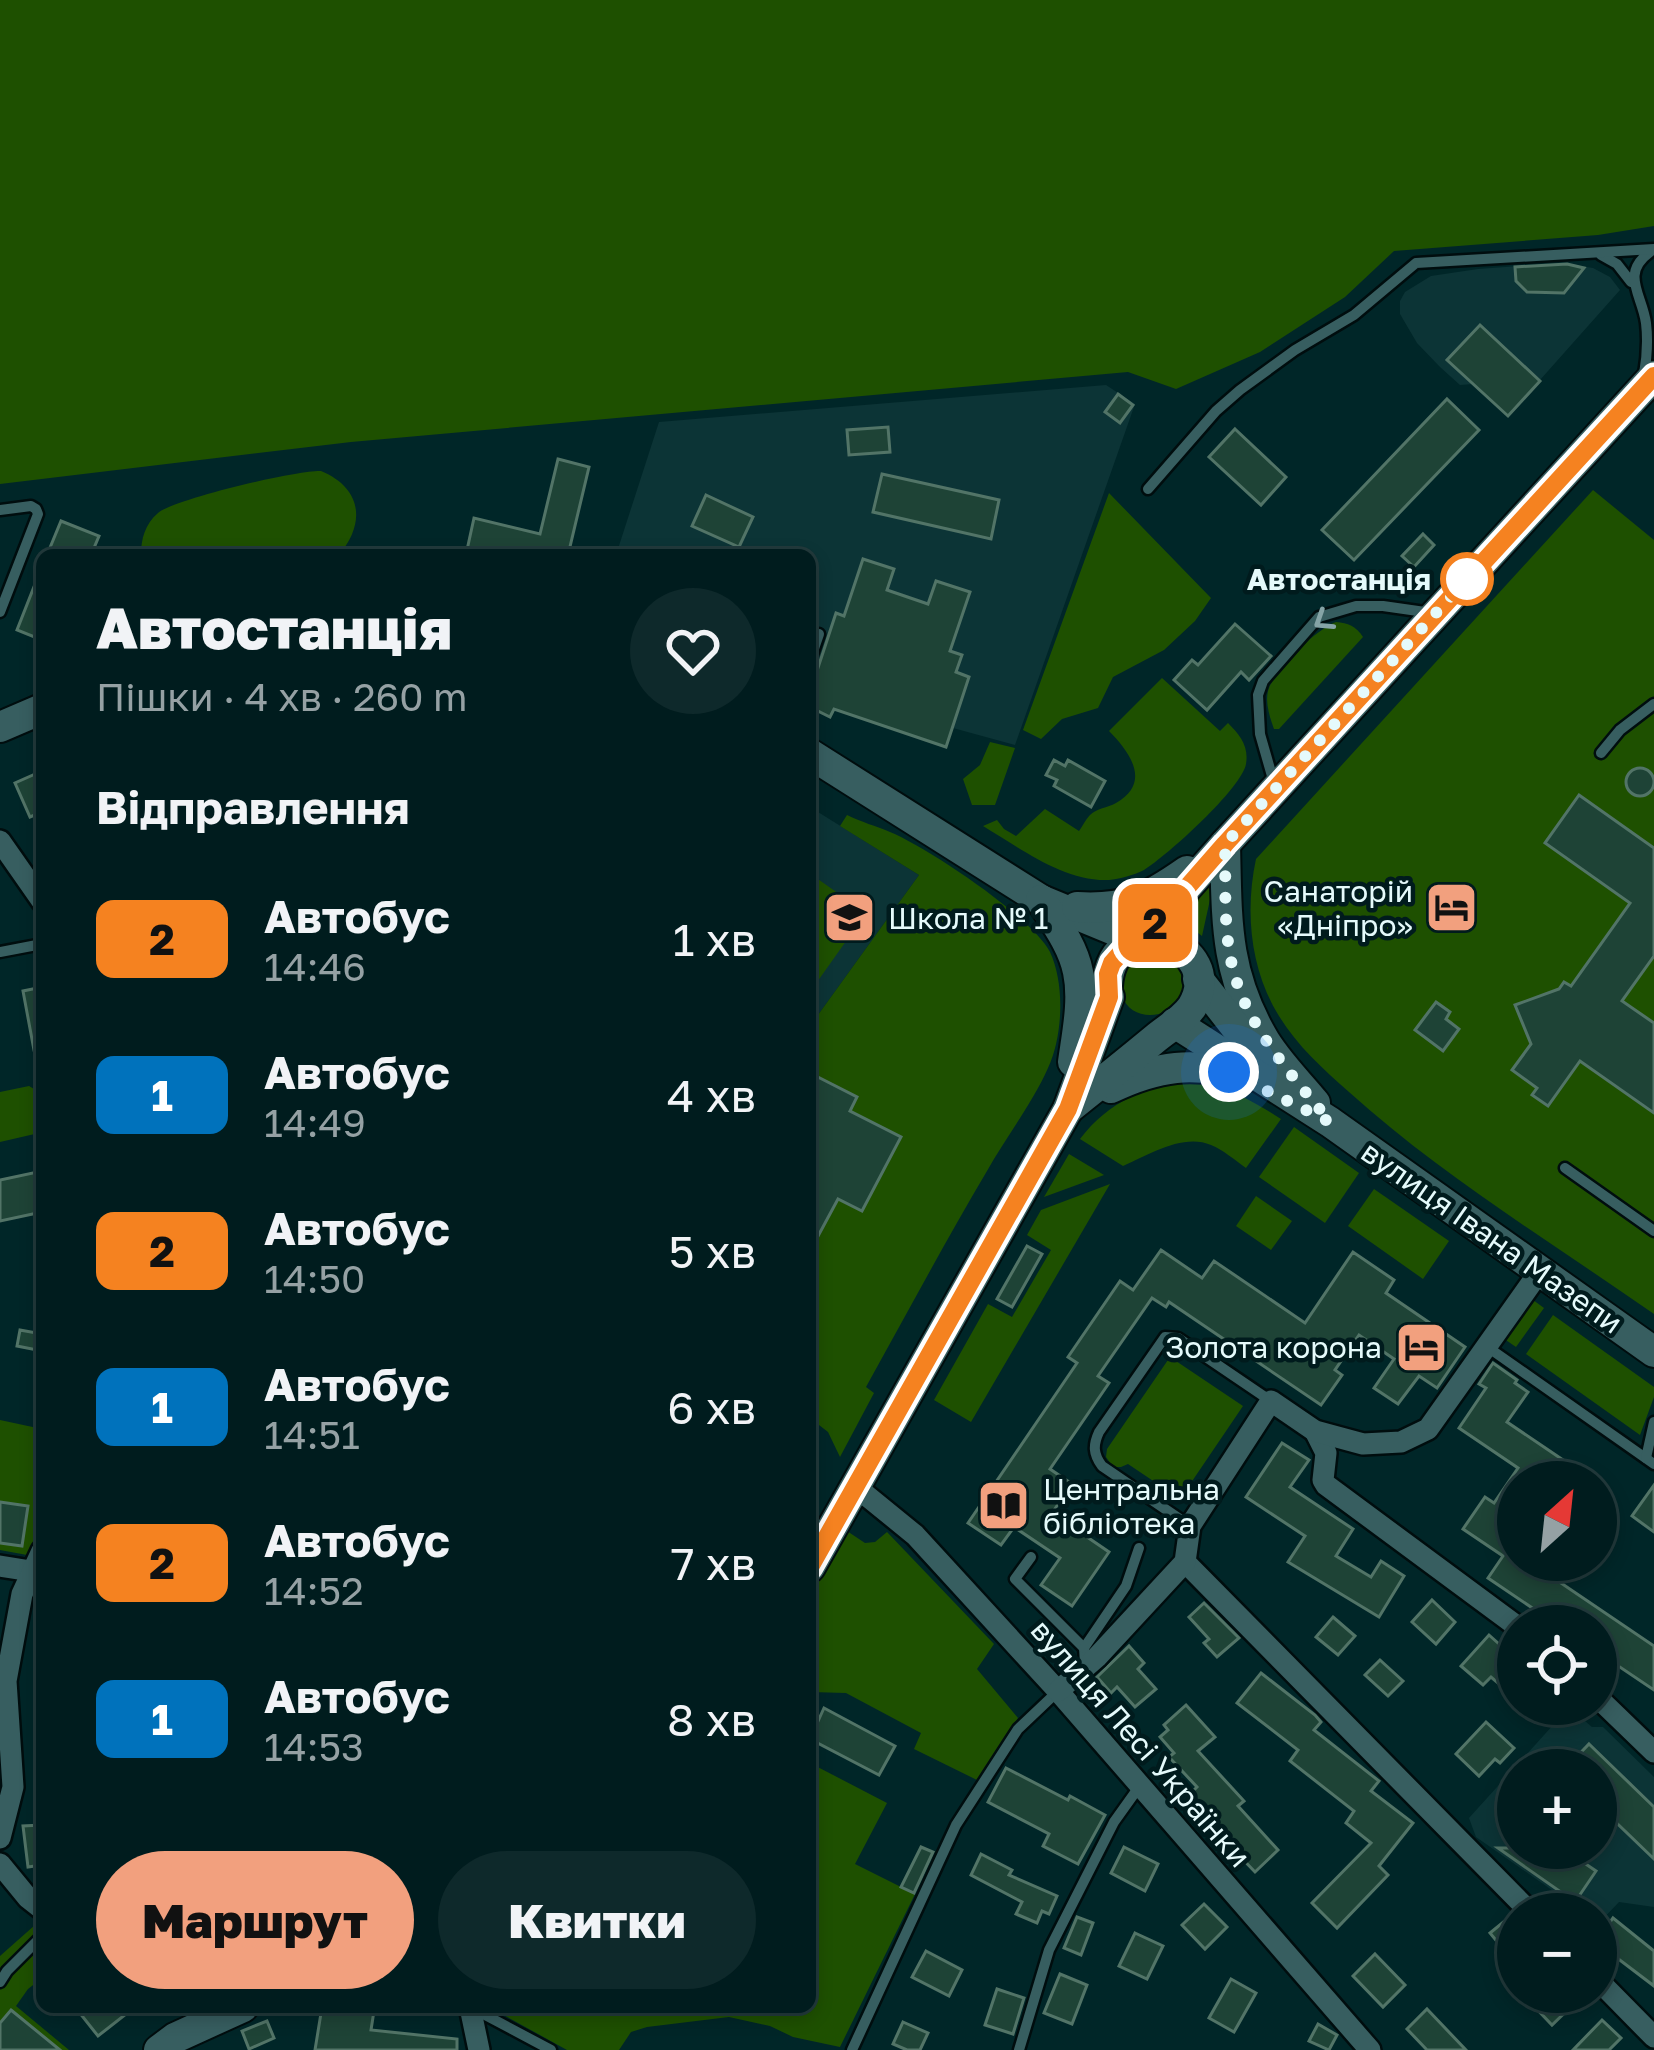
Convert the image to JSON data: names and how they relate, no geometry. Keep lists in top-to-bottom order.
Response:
{
  "streets": {
    "street": ["вулиця Івана Мазепи", "вулиця Лесі Українки"]
  },
  "places": {
    "other": ["Автостанція"],
    "hotel": ["Санаторій «Дніпро»", "Золота корона"],
    "school or university": ["Школа № 1"],
    "library": ["Центральна бібліотека"]
  },
  "lines": ["bus line 2"],
  "north": "top right",
  "page": {
    "on_map": "2",
    "heading": [
      ["Автостанція", "Пішки · 4 хв · 260 m"],
      "Відправлення"
    ],
    "list": [
      {
        "mark": "2",
        "name": "Автобус",
        "note": "14:46",
        "value": "1 хв"
      },
      {
        "mark": "1",
        "name": "Автобус",
        "note": "14:49",
        "value": "4 хв"
      },
      {
        "mark": "2",
        "name": "Автобус",
        "note": "14:50",
        "value": "5 хв"
      },
      {
        "mark": "1",
        "name": "Автобус",
        "note": "14:51",
        "value": "6 хв"
      },
      {
        "mark": "2",
        "name": "Автобус",
        "note": "14:52",
        "value": "7 хв"
      },
      {
        "mark": "1",
        "name": "Автобус",
        "note": "14:53",
        "value": "8 хв"
      }
    ],
    "map_buttons": ["+", "−"],
    "buttons": ["Маршрут", "Квитки"]
  }
}
